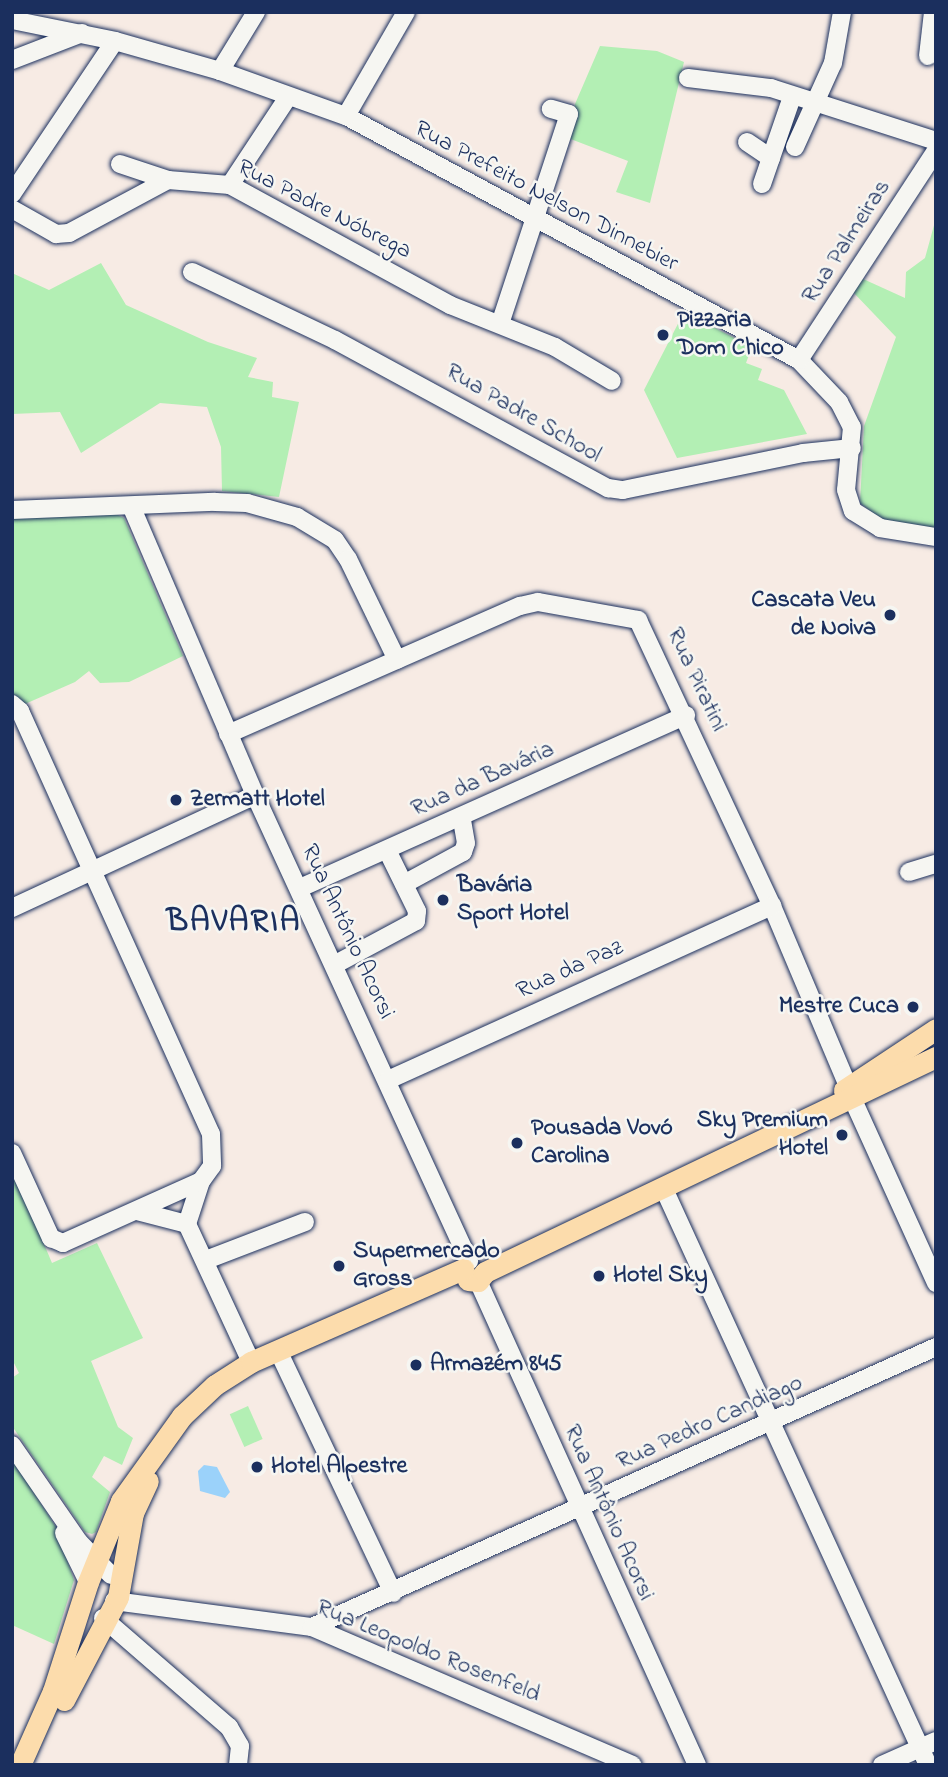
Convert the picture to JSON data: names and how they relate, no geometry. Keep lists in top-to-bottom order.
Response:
{
  "streets": {
    "street": [
      "Rua Prefeito Nelson Dinnebier",
      "Rua Padre Nóbrega",
      "Rua Palmeiras",
      "Rua Padre School",
      "Rua Piratini",
      "Rua da Bavária",
      "Rua Antônio Acorsi",
      "Rua da Paz",
      "Rua Pedro Candiago",
      "Rua Leopoldo Rosenfeld"
    ]
  },
  "crossings": [
    ["Rua Prefeito Nelson Dinnebier", "Rua Palmeiras"],
    ["Rua Prefeito Nelson Dinnebier", "Rua Padre School"],
    ["Rua Piratini", "Rua da Bavária"],
    ["Rua Piratini", "Rua Antônio Acorsi"],
    ["Rua Piratini", "Rua da Paz"],
    ["Rua da Bavária", "Rua Antônio Acorsi"],
    ["Rua Antônio Acorsi", "Rua da Paz"],
    ["Rua Antônio Acorsi", "Rua Pedro Candiago"],
    ["Rua Pedro Candiago", "Rua Leopoldo Rosenfeld"]
  ],
  "districts": ["BAVARIA"],
  "places": [
    "Pizzaria Dom Chico",
    "Cascata Veu de Noiva",
    "Zermatt Hotel",
    "Bavária Sport Hotel",
    "Mestre Cuca",
    "Sky Premium Hotel",
    "Pousada Vovó Carolina",
    "Supermercado Gross",
    "Hotel Sky",
    "Armazém 845",
    "Hotel Alpestre"
  ]
}
